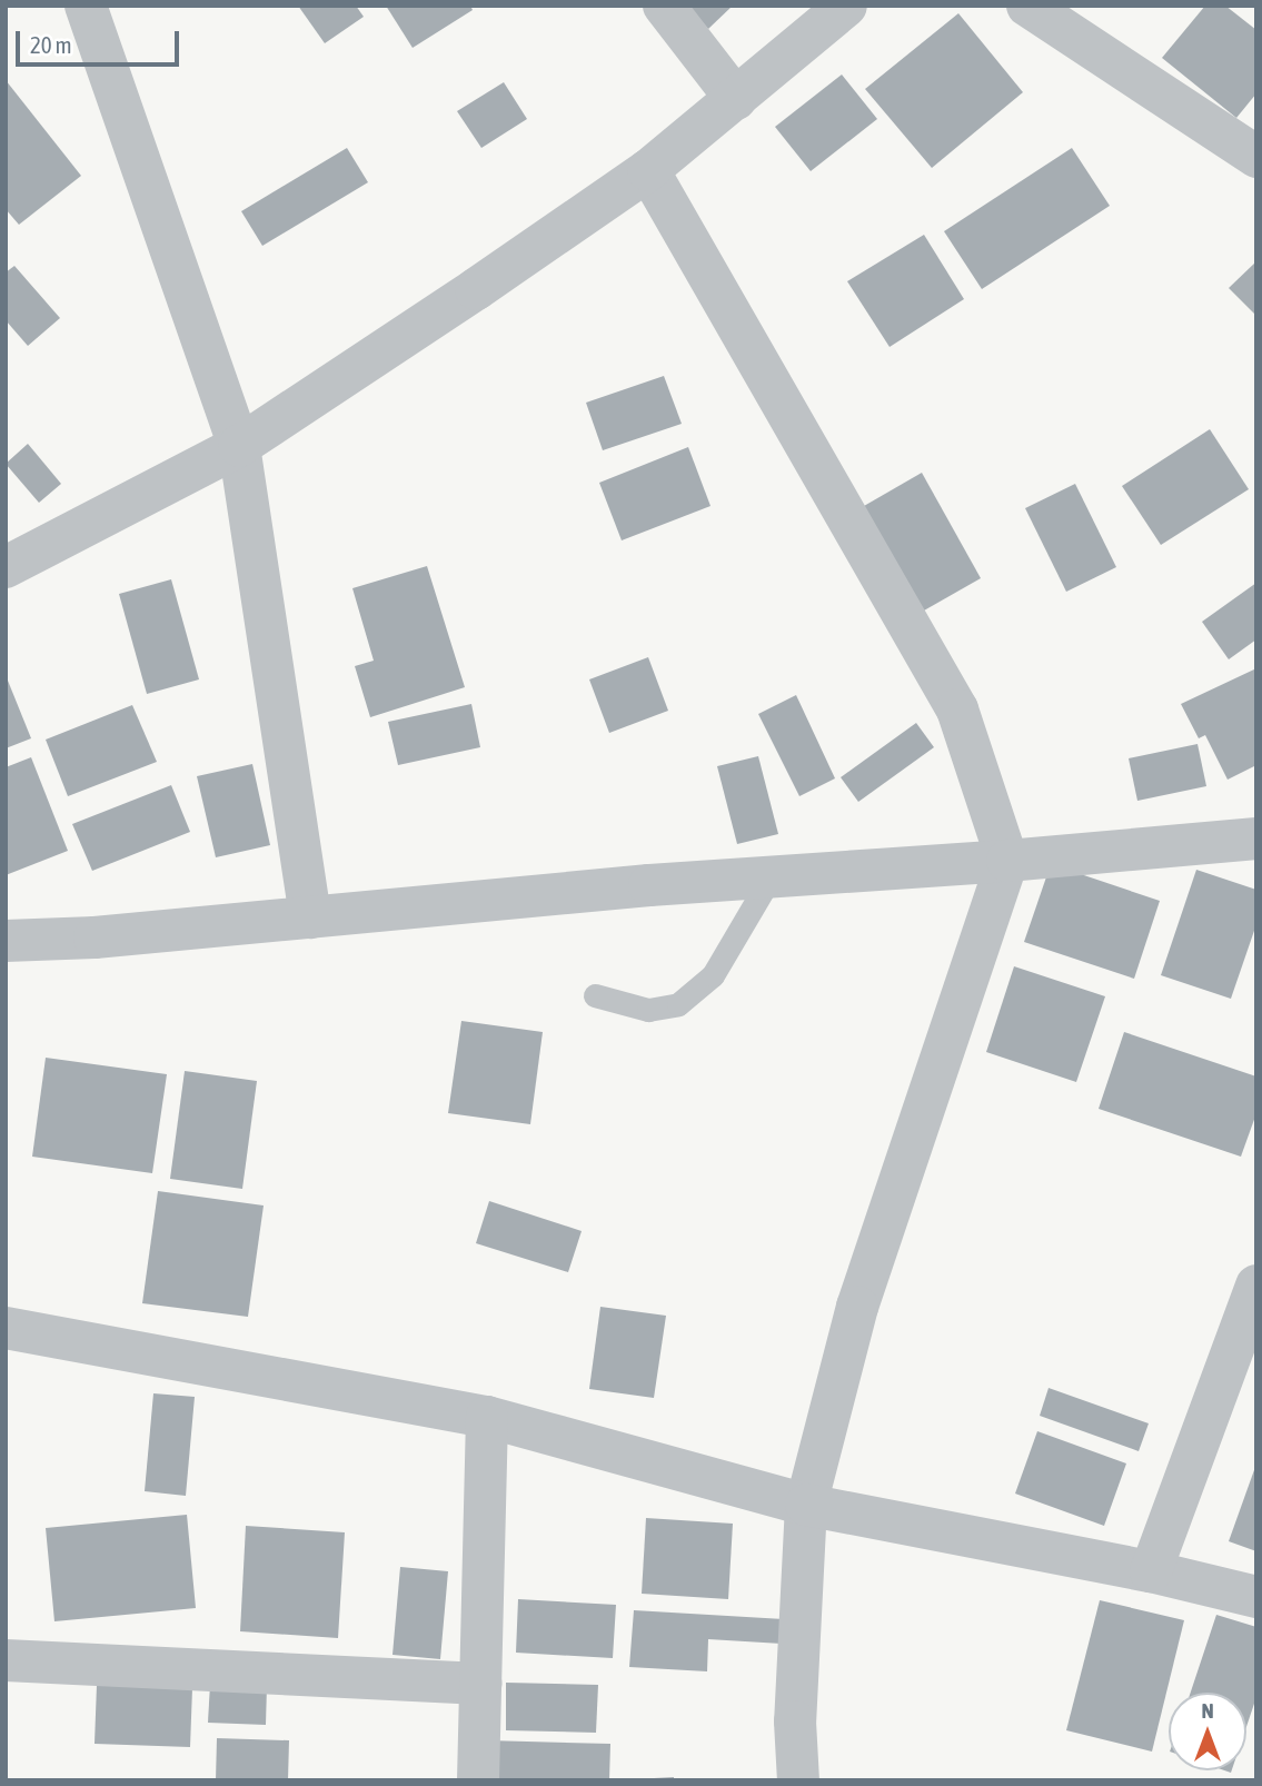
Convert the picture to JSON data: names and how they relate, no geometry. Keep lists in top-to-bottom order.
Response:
{
  "scale_bar": "20 m",
  "north": "top"
}
